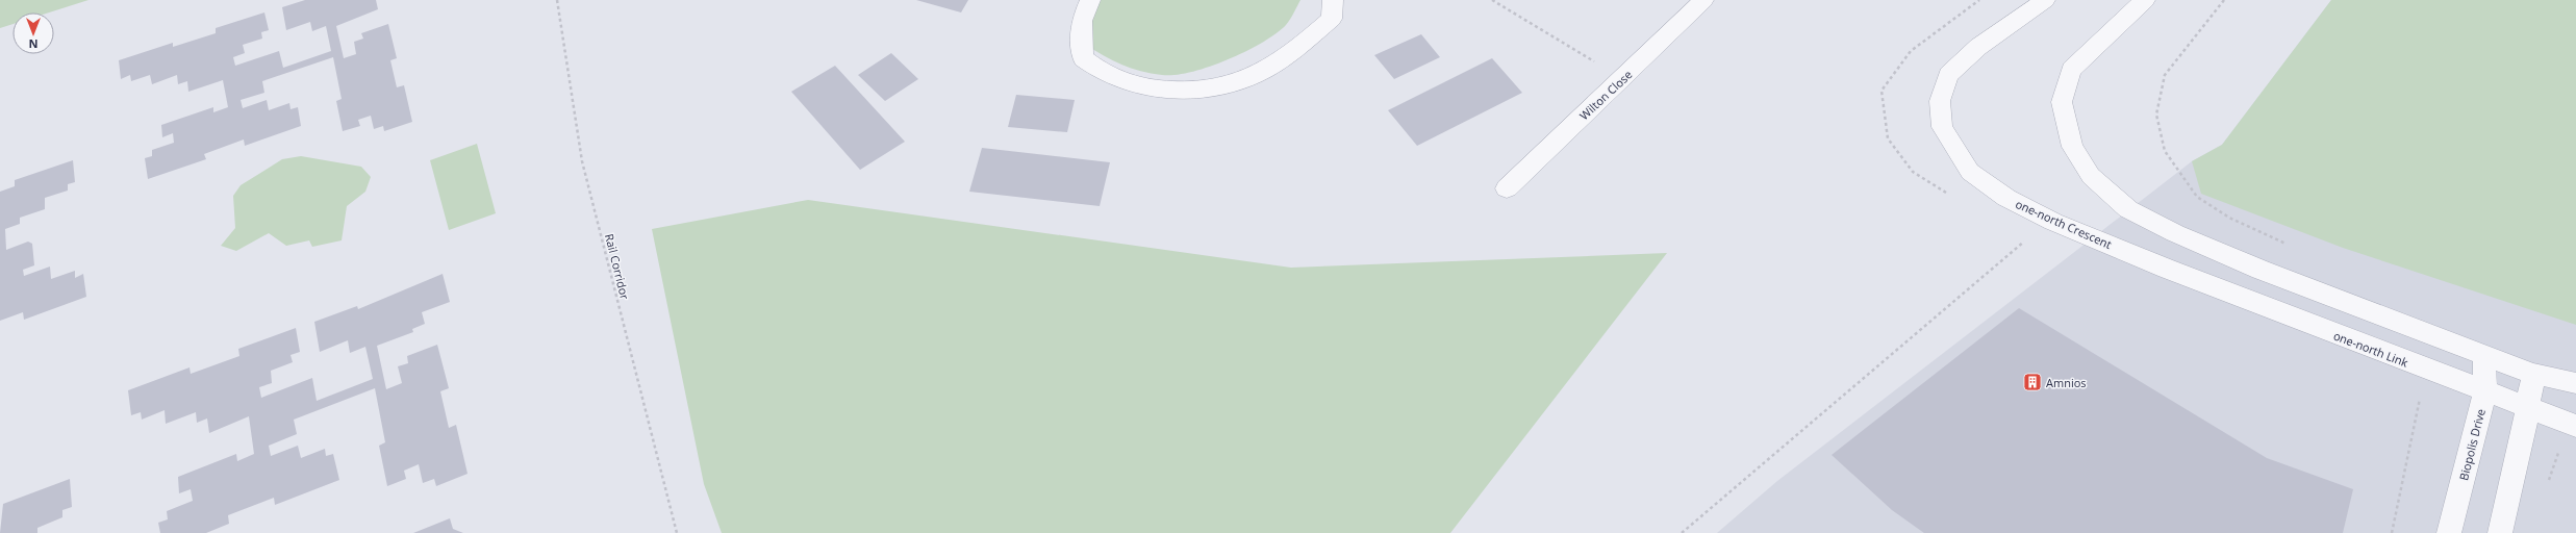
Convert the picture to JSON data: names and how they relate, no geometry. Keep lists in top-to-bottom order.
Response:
{
  "streets": {
    "street": [
      "Wilton Close",
      "one-north Crescent",
      "one-north Link",
      "Biopolis Drive"
    ],
    "path": ["Rail Corridor"]
  },
  "crossings": [
    ["one-north Crescent", "one-north Link"],
    ["one-north Link", "Biopolis Drive"]
  ],
  "places": {
    "building": ["Amnios"]
  },
  "north": "bottom"
}
